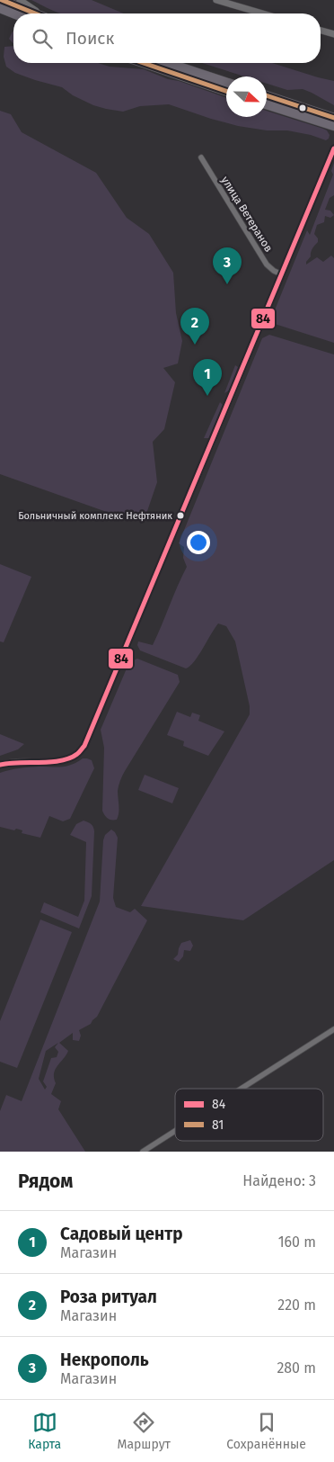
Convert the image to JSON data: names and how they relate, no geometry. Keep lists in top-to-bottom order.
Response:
{
  "streets": {
    "street": ["улица Ветеранов"]
  },
  "places": ["Больничный комплекс Нефтяник"],
  "lines": ["transit line 81", "transit line 84"],
  "legend": ["84", "81"],
  "north": "right",
  "page": {
    "search": "Поиск",
    "pins": ["3", "2", "1"],
    "heading": ["Рядом", "Найдено: 3"],
    "list": [
      {
        "mark": "1",
        "name": "Садовый центр",
        "note": "Магазин",
        "value": "160 m"
      },
      {
        "mark": "2",
        "name": "Роза ритуал",
        "note": "Магазин",
        "value": "220 m"
      },
      {
        "mark": "3",
        "name": "Некрополь",
        "note": "Магазин",
        "value": "280 m"
      }
    ],
    "nav": ["Карта", "Маршрут", "Сохранённые"]
  }
}
